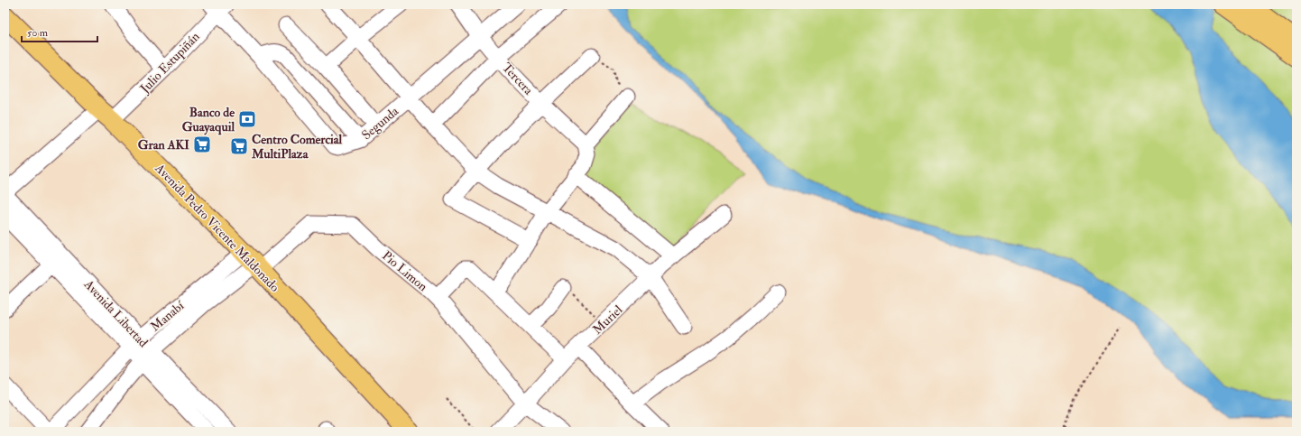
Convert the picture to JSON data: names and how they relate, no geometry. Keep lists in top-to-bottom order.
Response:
{
  "streets": {
    "main road": ["Avenida Pedro Vicente Maldonado"],
    "street": [
      "Julio Estupiñán",
      "Tercera",
      "Segunda",
      "Pio Limon",
      "Avenida Libertad",
      "Manabí",
      "Muriel"
    ]
  },
  "crossings": [
    ["Julio Estupiñán", "Segunda"],
    ["Julio Estupiñán", "Avenida Pedro Vicente Maldonado"],
    ["Julio Estupiñán", "Avenida Libertad"],
    ["Tercera", "Segunda"],
    ["Avenida Pedro Vicente Maldonado", "Pio Limon"],
    ["Avenida Pedro Vicente Maldonado", "Manabí"],
    ["Pio Limon", "Manabí"],
    ["Pio Limon", "Muriel"],
    ["Avenida Libertad", "Manabí"]
  ],
  "places": {
    "bank": ["Banco de Guayaquil"],
    "supermarket": ["Gran AKI", "Centro Comercial MultiPlaza"]
  },
  "scale_bar": "50 m"
}
